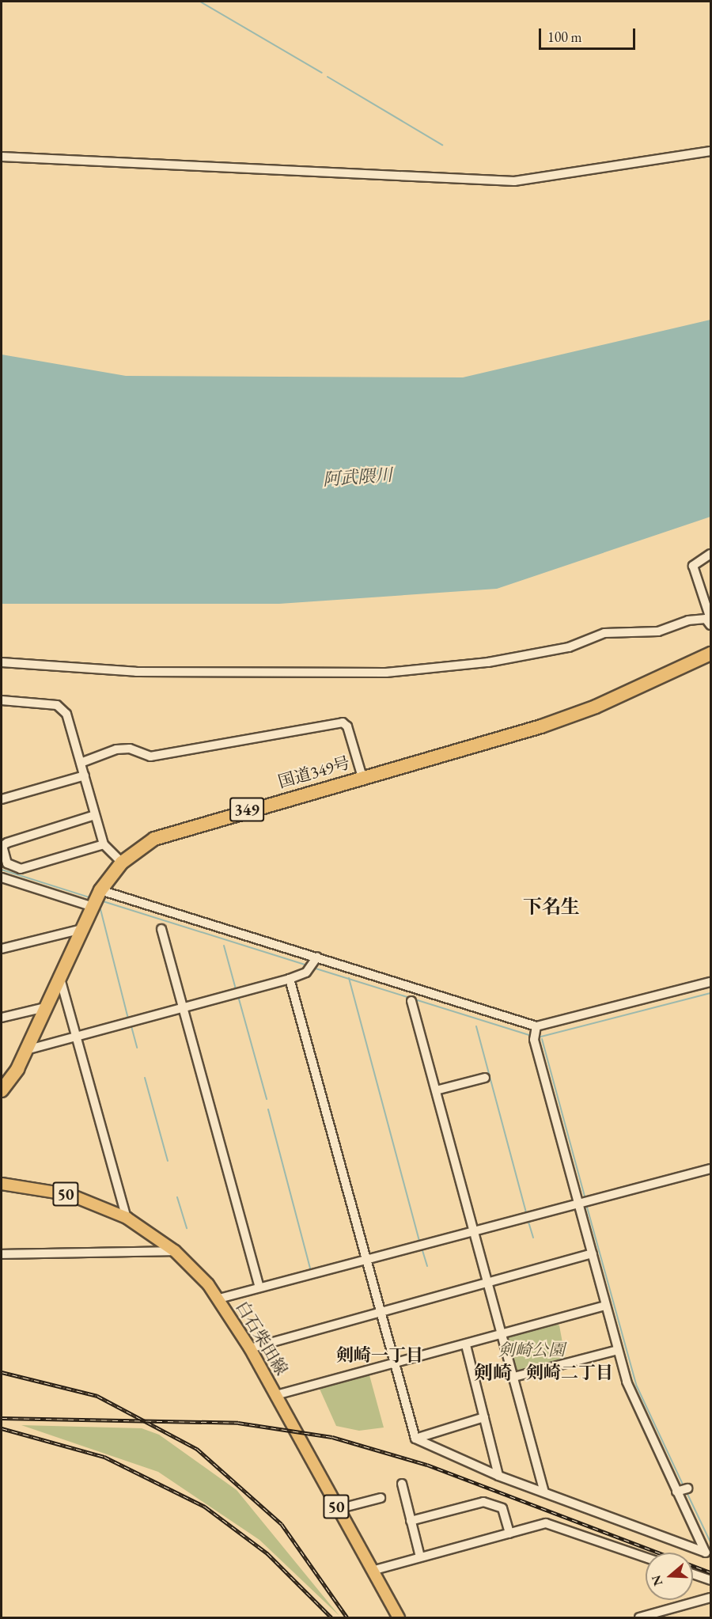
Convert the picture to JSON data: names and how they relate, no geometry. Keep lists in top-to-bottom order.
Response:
{
  "streets": {
    "highway": ["国道349号", "349"],
    "main road": ["50", "白石柴田線"]
  },
  "districts": [
    "下名生",
    "剣崎一丁目",
    "剣崎",
    "剣崎二丁目"
  ],
  "water": ["阿武隈川"],
  "parks": ["剣崎公園"],
  "scale_bar": "100 m",
  "north": "left"
}
